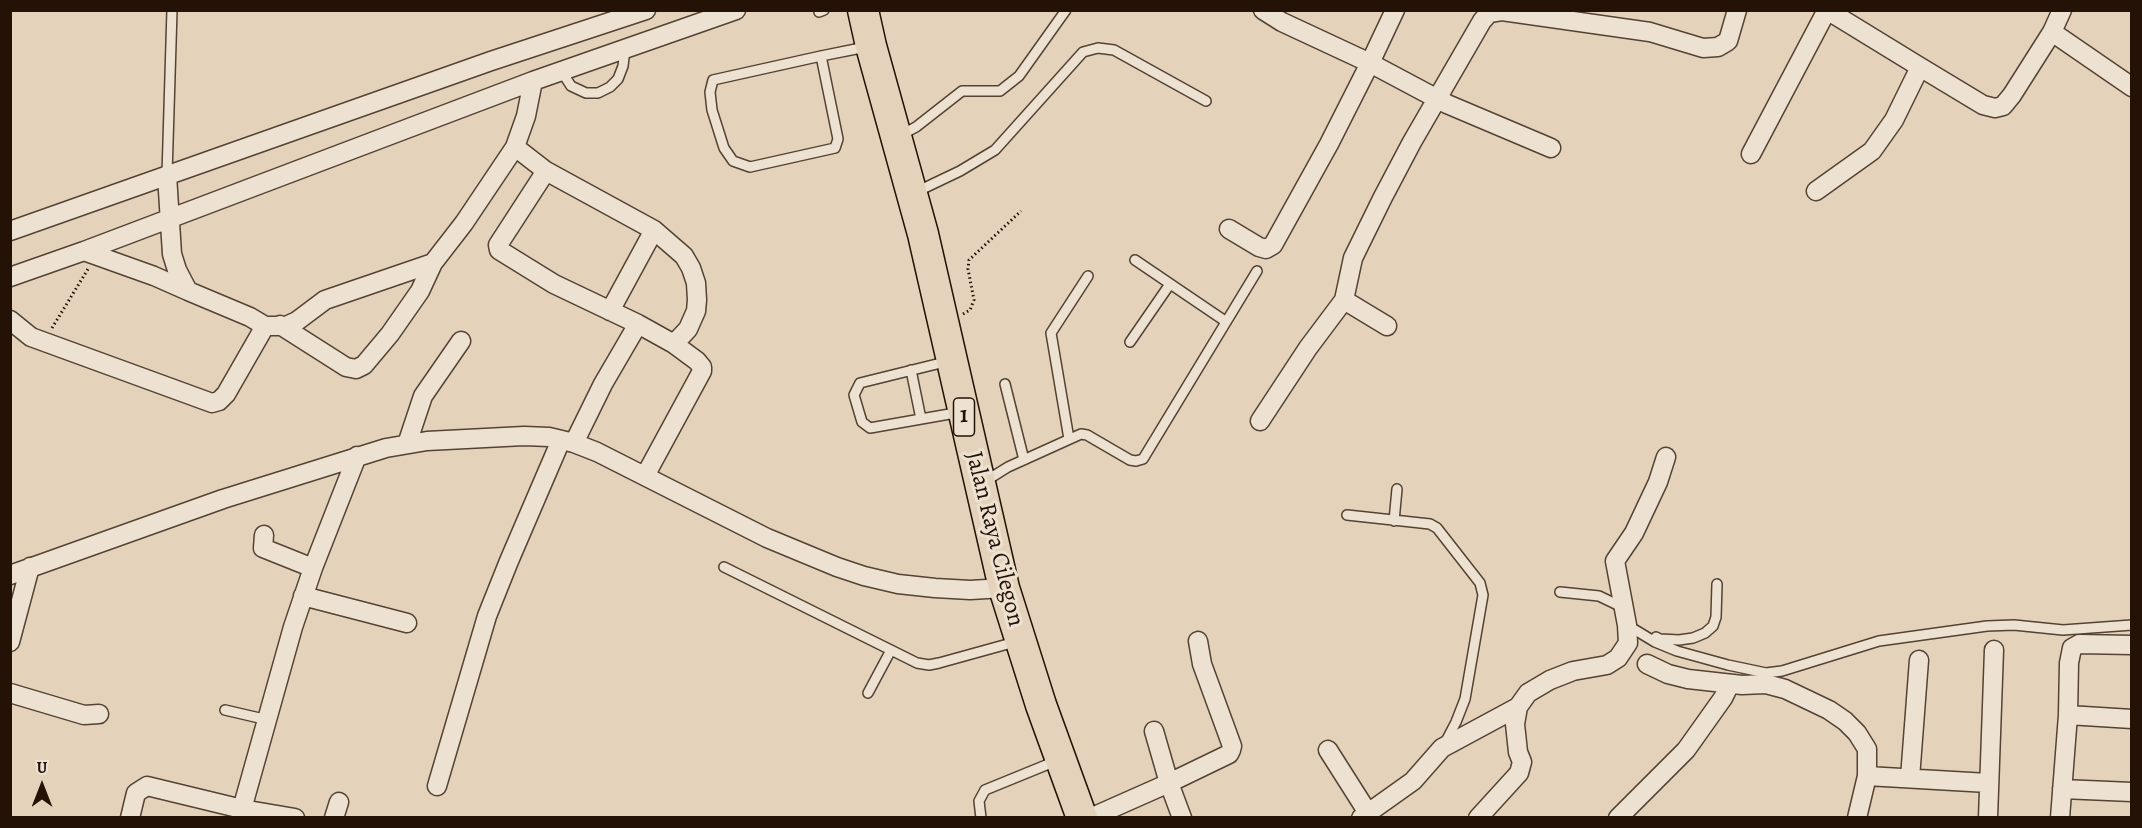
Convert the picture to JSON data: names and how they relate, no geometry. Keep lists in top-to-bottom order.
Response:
{
  "streets": {
    "highway": ["1", "Jalan Raya Cilegon"]
  },
  "north": "top"
}
